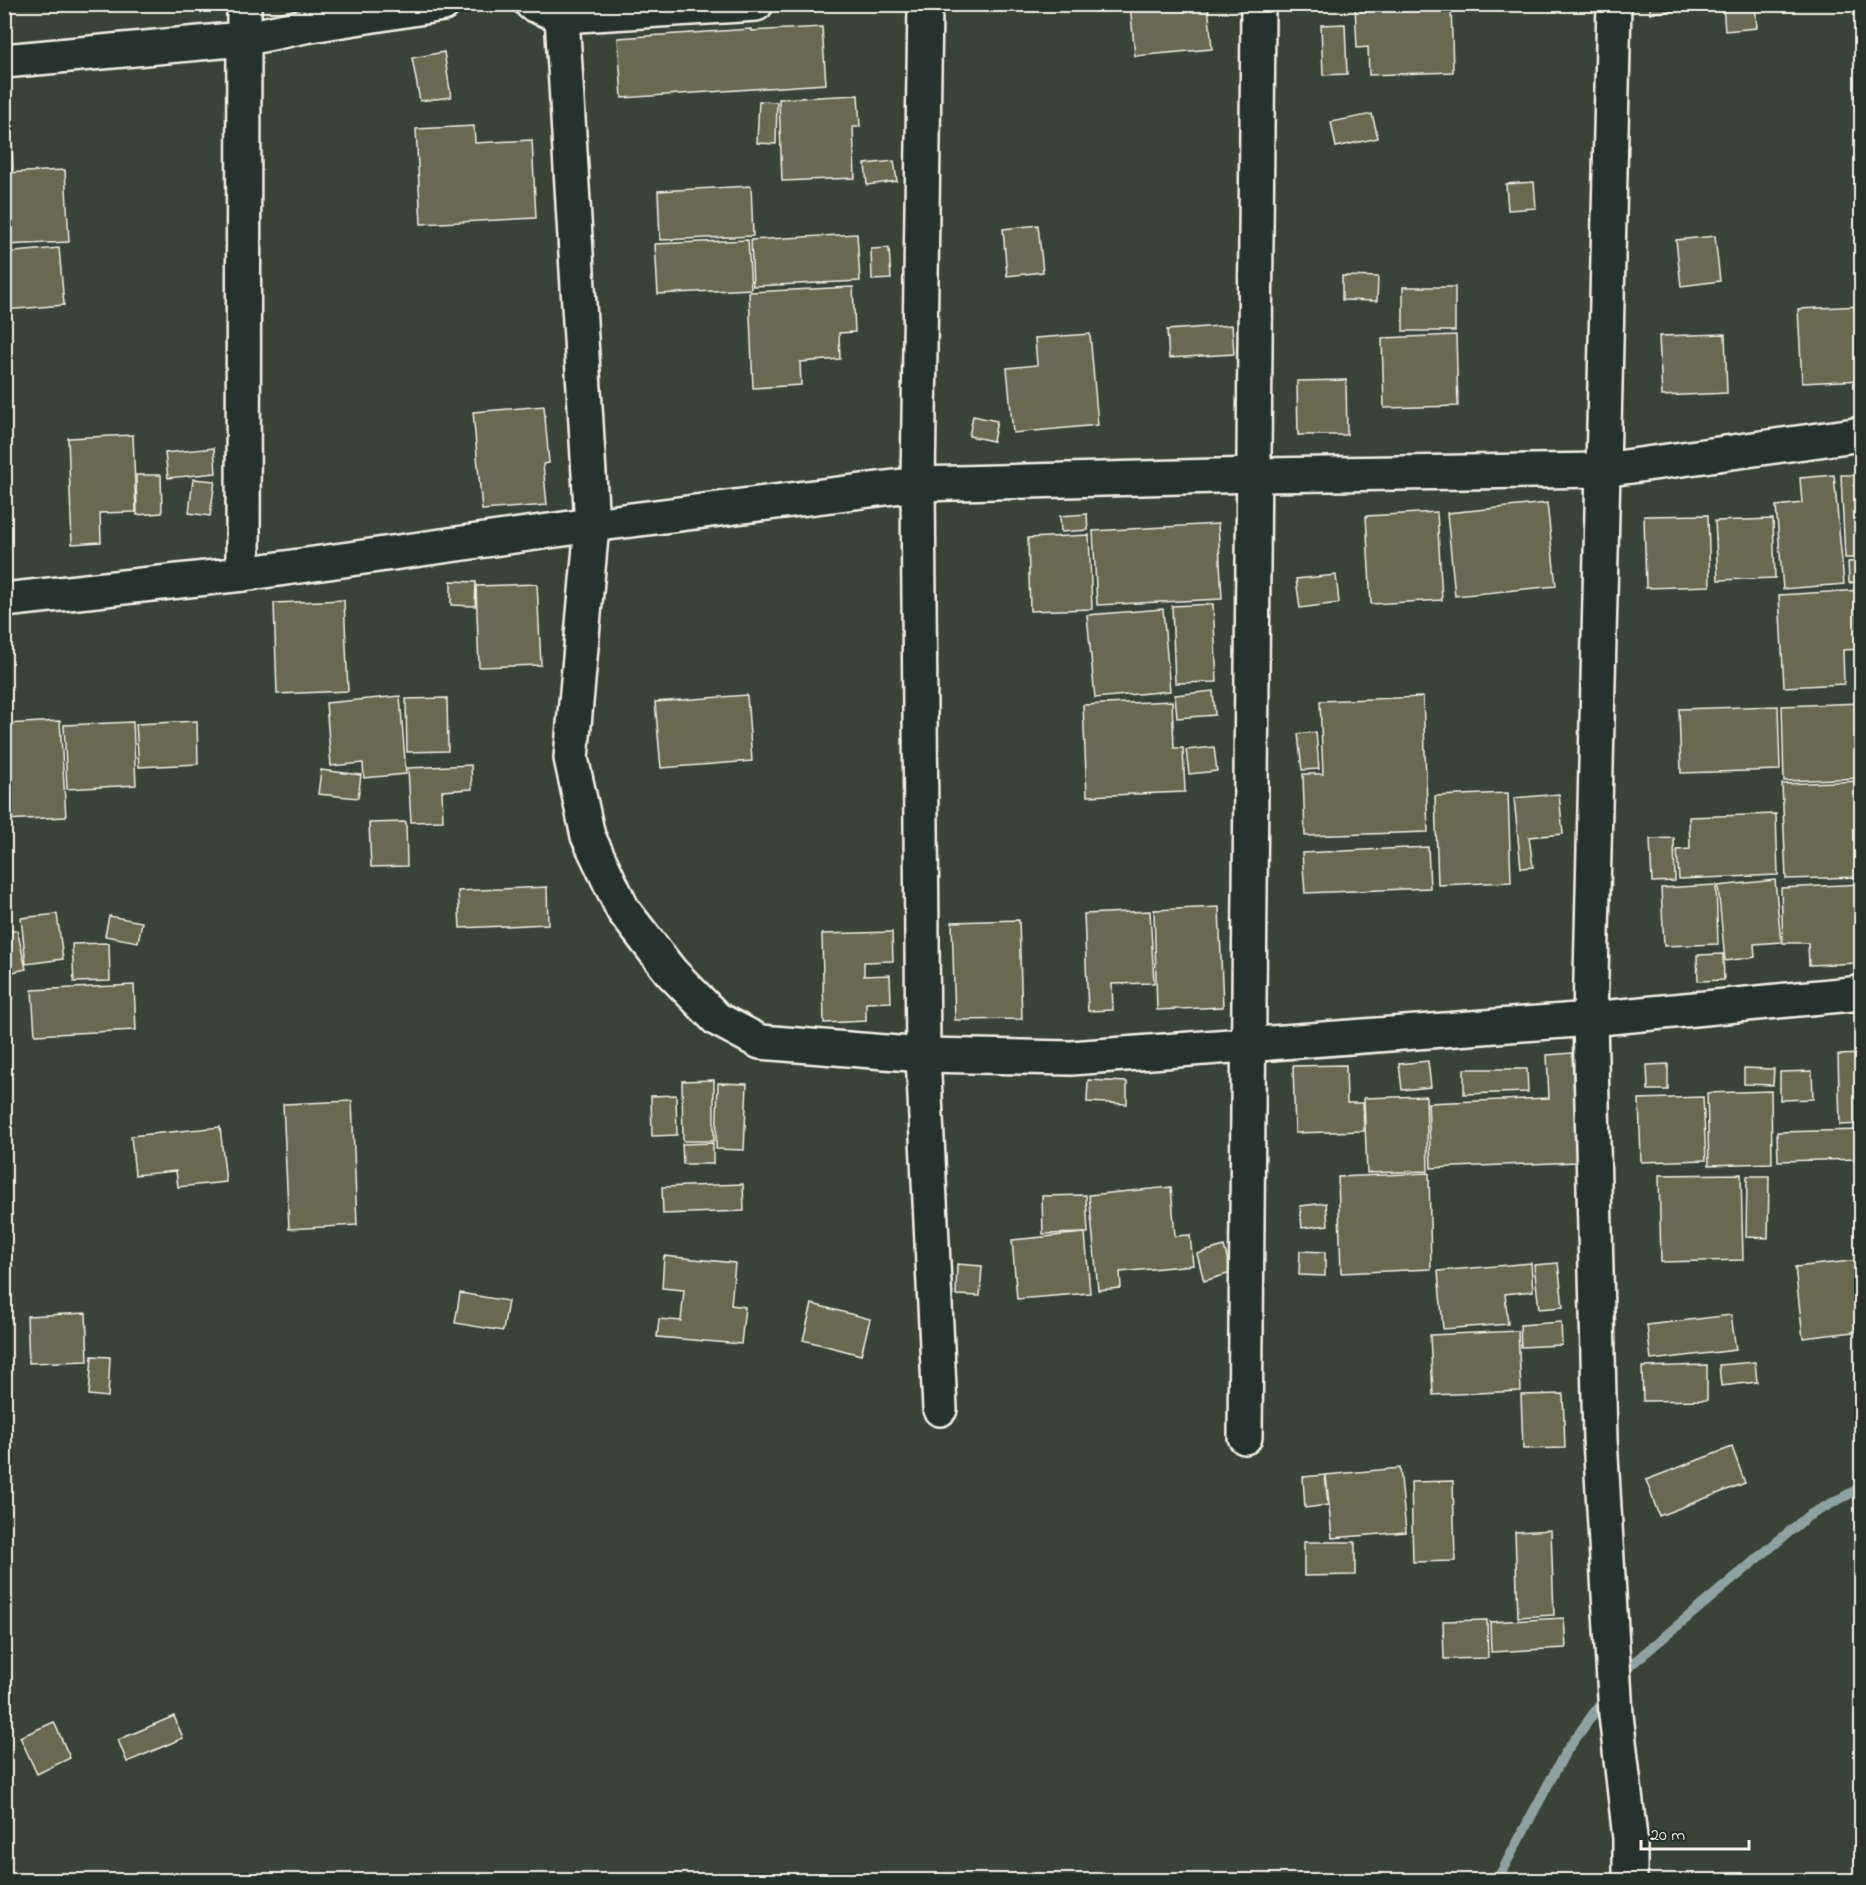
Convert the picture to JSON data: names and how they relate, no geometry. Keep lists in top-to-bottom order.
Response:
{
  "scale_bar": "20 m"
}
